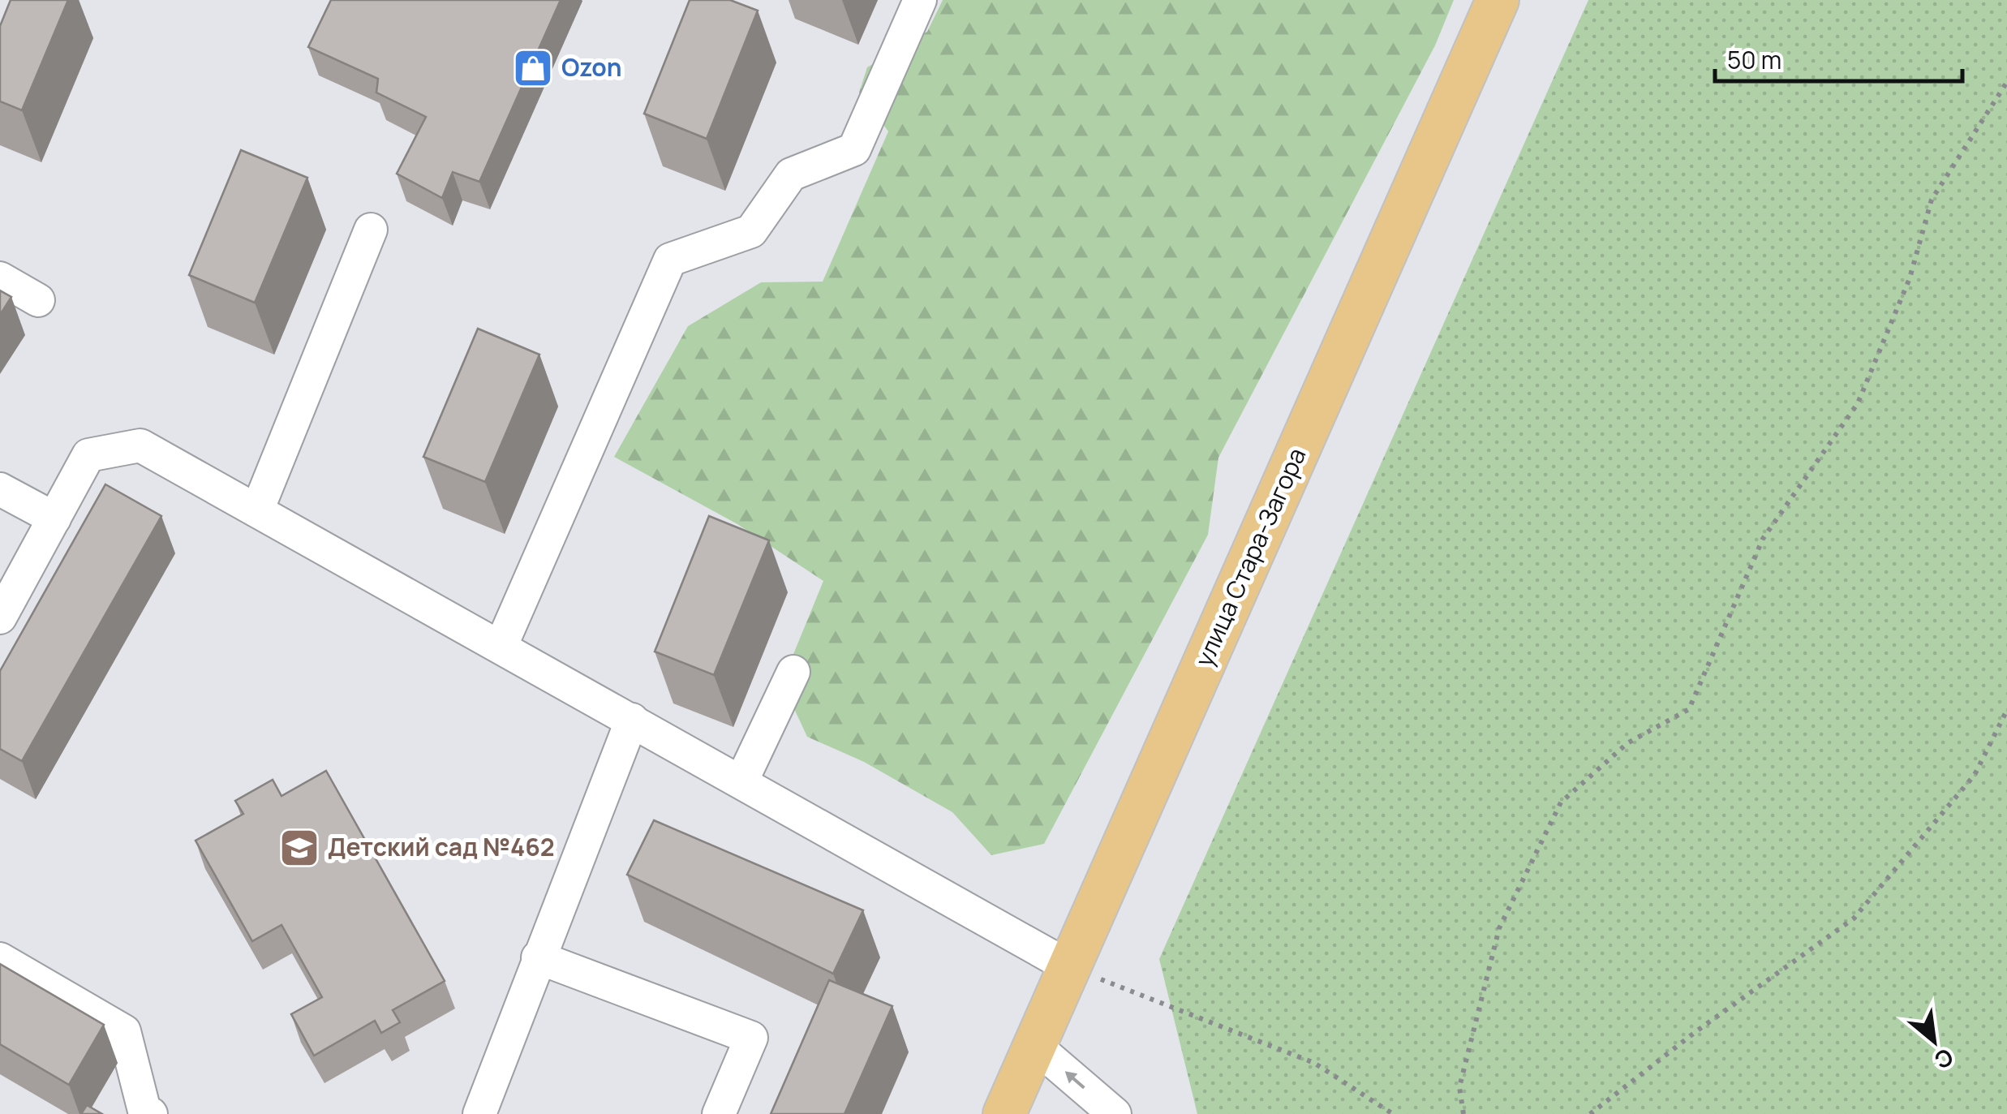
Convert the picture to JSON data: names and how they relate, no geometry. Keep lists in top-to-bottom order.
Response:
{
  "streets": {
    "main road": ["улица Стара-Загора"]
  },
  "places": {
    "shop": ["Ozon"],
    "school or university": ["Детский сад №462"]
  },
  "scale_bar": "50 m",
  "north": "bottom right"
}
